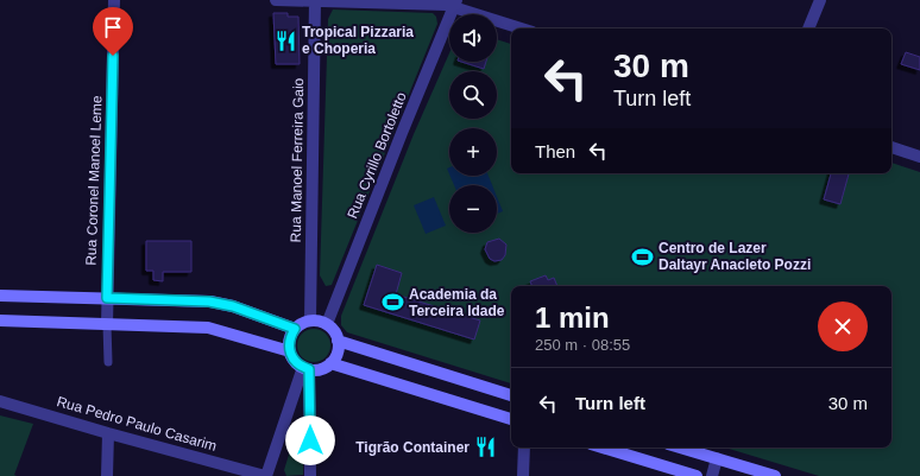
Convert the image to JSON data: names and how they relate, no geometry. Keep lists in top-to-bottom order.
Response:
{
  "streets": {
    "street": [
      "Rua Cyrillo Bortoletto",
      "Rua Manoel Ferreira Gaio",
      "Rua Coronel Manoel Leme",
      "Rua Pedro Paulo Casarim"
    ]
  },
  "crossings": [
    ["Rua Cyrillo Bortoletto", "Rua Manoel Ferreira Gaio"]
  ],
  "places": {
    "restaurant": ["Tropical Pizzaria e Choperia", "Tigrão Container"],
    "sports": ["Centro de Lazer Daltayr Anacleto Pozzi", "Academia da Terceira Idade"]
  },
  "page": {
    "map_buttons": ["+", "−"],
    "turn": ["30 m", "Turn left"],
    "then": "Then",
    "heading": ["1 min", "250 m · 08:55"],
    "list": [
      {
        "name": "Turn left",
        "value": "30 m"
      }
    ]
  }
}
